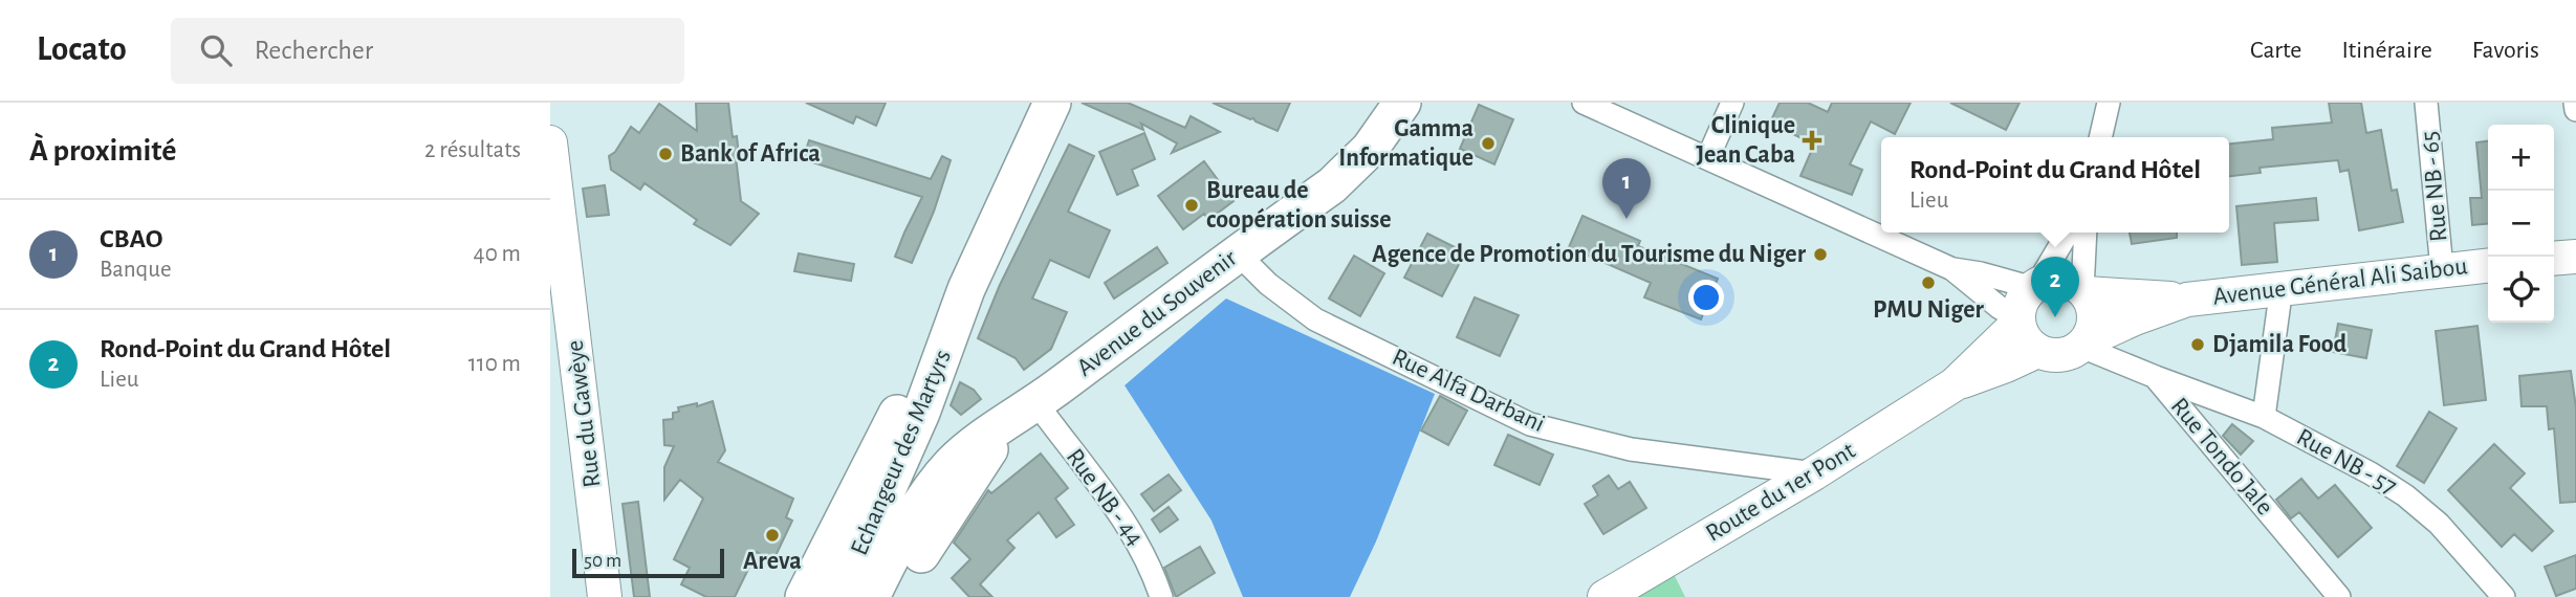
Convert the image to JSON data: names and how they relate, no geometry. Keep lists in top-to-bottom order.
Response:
{
  "streets": {
    "main road": ["Avenue du Souvenir", "Echangeur des Martyrs"],
    "street": [
      "Rue NB - 65",
      "Avenue Général Ali Saibou",
      "Rue Alfa Darbani",
      "Rue du Gawèye",
      "Rue Tondo Jale",
      "Rue NB - 57",
      "Route du 1er Pont",
      "Rue NB - 44"
    ]
  },
  "crossings": [
    ["Rue NB - 65", "Avenue Général Ali Saibou"],
    ["Avenue Général Ali Saibou", "Rue Tondo Jale"],
    ["Avenue Général Ali Saibou", "Route du 1er Pont"],
    ["Avenue du Souvenir", "Rue Alfa Darbani"],
    ["Avenue du Souvenir", "Echangeur des Martyrs"],
    ["Avenue du Souvenir", "Rue NB - 44"],
    ["Rue Alfa Darbani", "Route du 1er Pont"],
    ["Rue Tondo Jale", "Rue NB - 57"],
    ["Rue Tondo Jale", "Route du 1er Pont"]
  ],
  "places": {
    "health": ["Clinique Jean Caba"],
    "other": [
      "Gamma Informatique",
      "Bank of Africa",
      "Bureau de coopération suisse",
      "Agence de Promotion du Tourisme du Niger",
      "PMU Niger",
      "Djamila Food",
      "Areva"
    ]
  },
  "scale_bar": "50 m",
  "page": {
    "header": "Locato",
    "search": "Rechercher",
    "nav": ["Carte", "Itinéraire", "Favoris"],
    "heading": ["À proximité", "2 résultats"],
    "map_buttons": ["+", "−"],
    "popup": ["Rond-Point du Grand Hôtel", "Lieu"],
    "pins": ["1", "2"],
    "list": [
      {
        "mark": "1",
        "name": "CBAO",
        "note": "Banque",
        "value": "40 m"
      },
      {
        "mark": "2",
        "name": "Rond-Point du Grand Hôtel",
        "note": "Lieu",
        "value": "110 m"
      }
    ],
    "scale": "50 m"
  }
}
